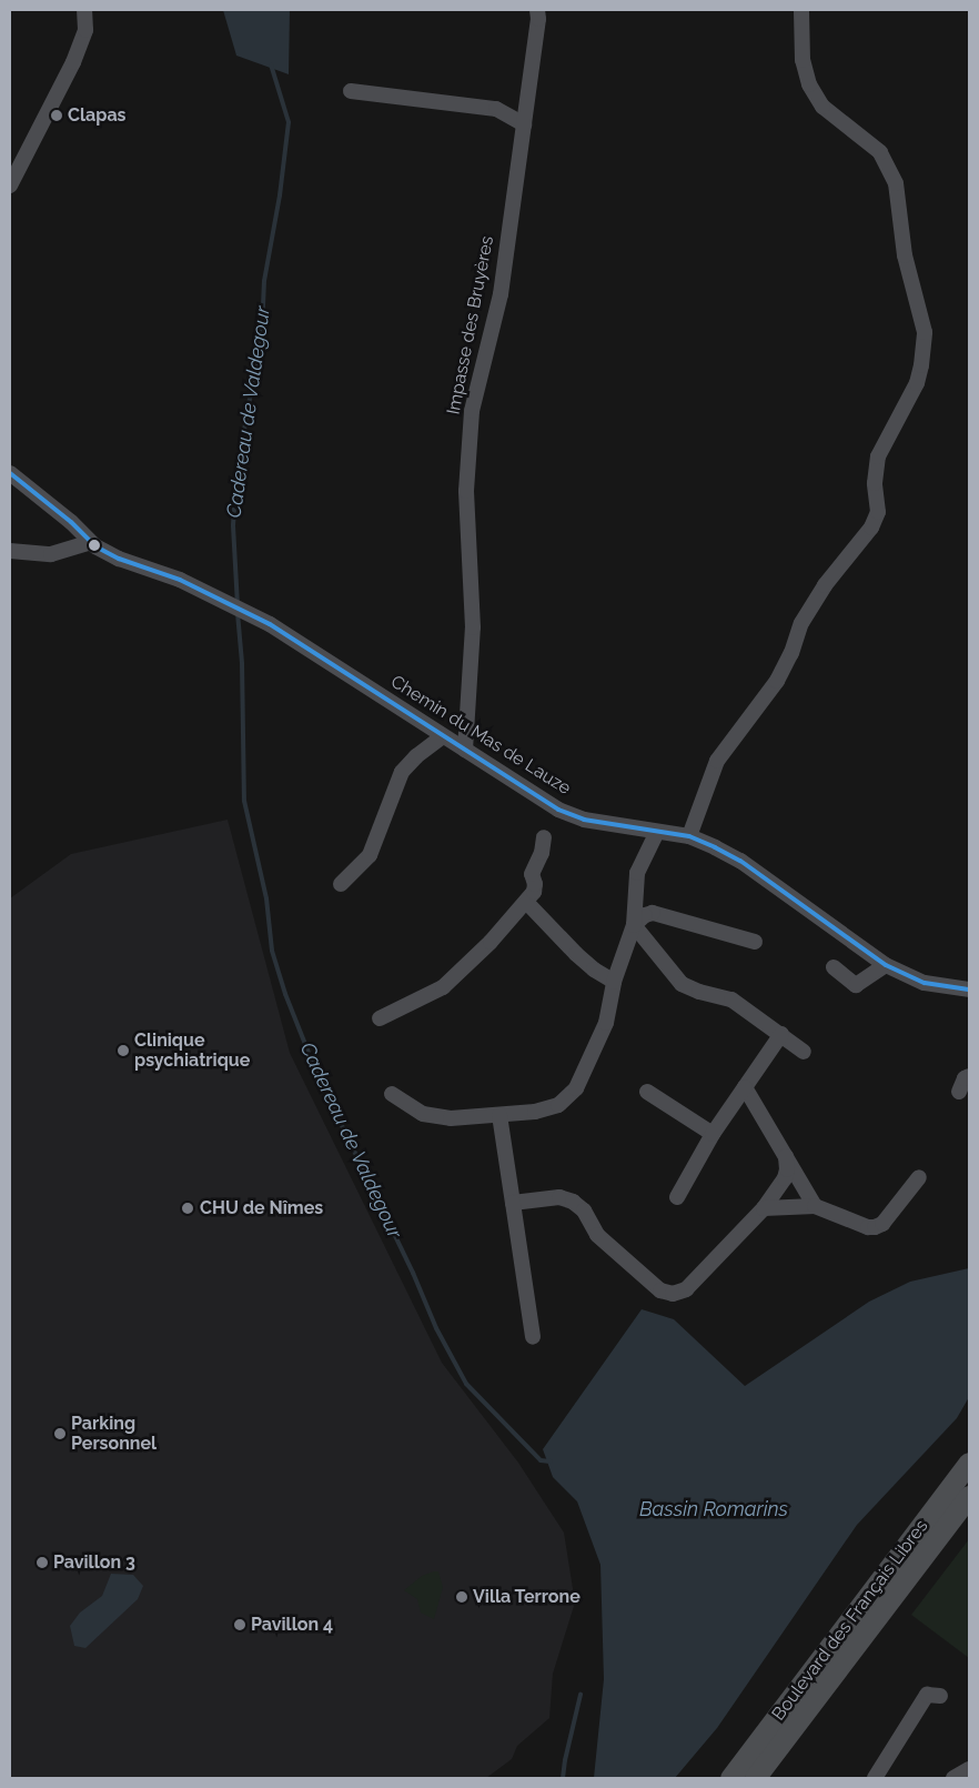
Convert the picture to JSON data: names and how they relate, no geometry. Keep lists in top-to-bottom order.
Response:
{
  "streets": {
    "main road": ["Boulevard des Français Libres"],
    "street": ["Impasse des Bruyères", "Chemin du Mas de Lauze"]
  },
  "crossings": [
    ["Impasse des Bruyères", "Chemin du Mas de Lauze"]
  ],
  "water": ["Cadereau de Valdegour", "Bassin Romarins"],
  "places": [
    "Clapas",
    "Clinique psychiatrique",
    "CHU de Nîmes",
    "Parking Personnel",
    "Pavillon 3",
    "Villa Terrone",
    "Pavillon 4"
  ]
}
